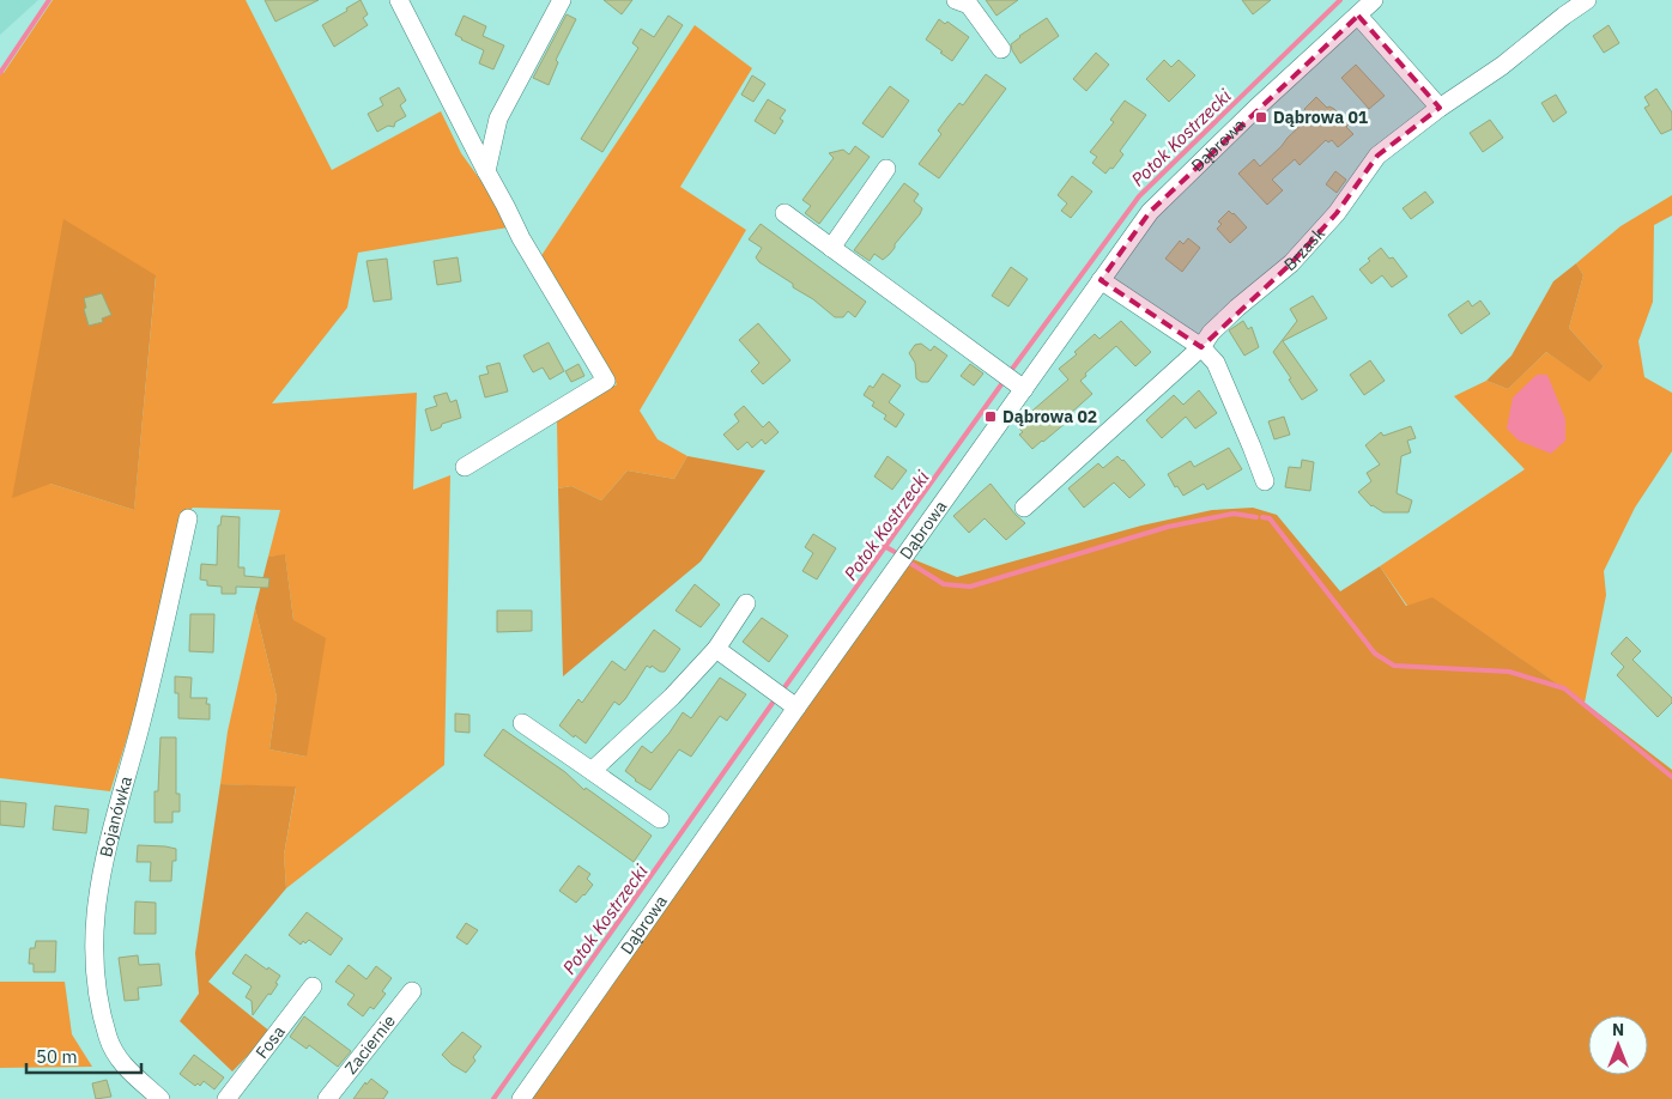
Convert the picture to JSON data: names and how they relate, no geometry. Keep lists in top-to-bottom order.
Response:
{
  "streets": {
    "street": [
      "Dąbrowa",
      "Brzask",
      "Bojanówka",
      "Fosa",
      "Zaciernie"
    ]
  },
  "water": ["Potok Kostrzecki"],
  "places": {
    "transit": ["Dąbrowa 01", "Dąbrowa 02"]
  },
  "scale_bar": "50 m",
  "north": "top"
}
